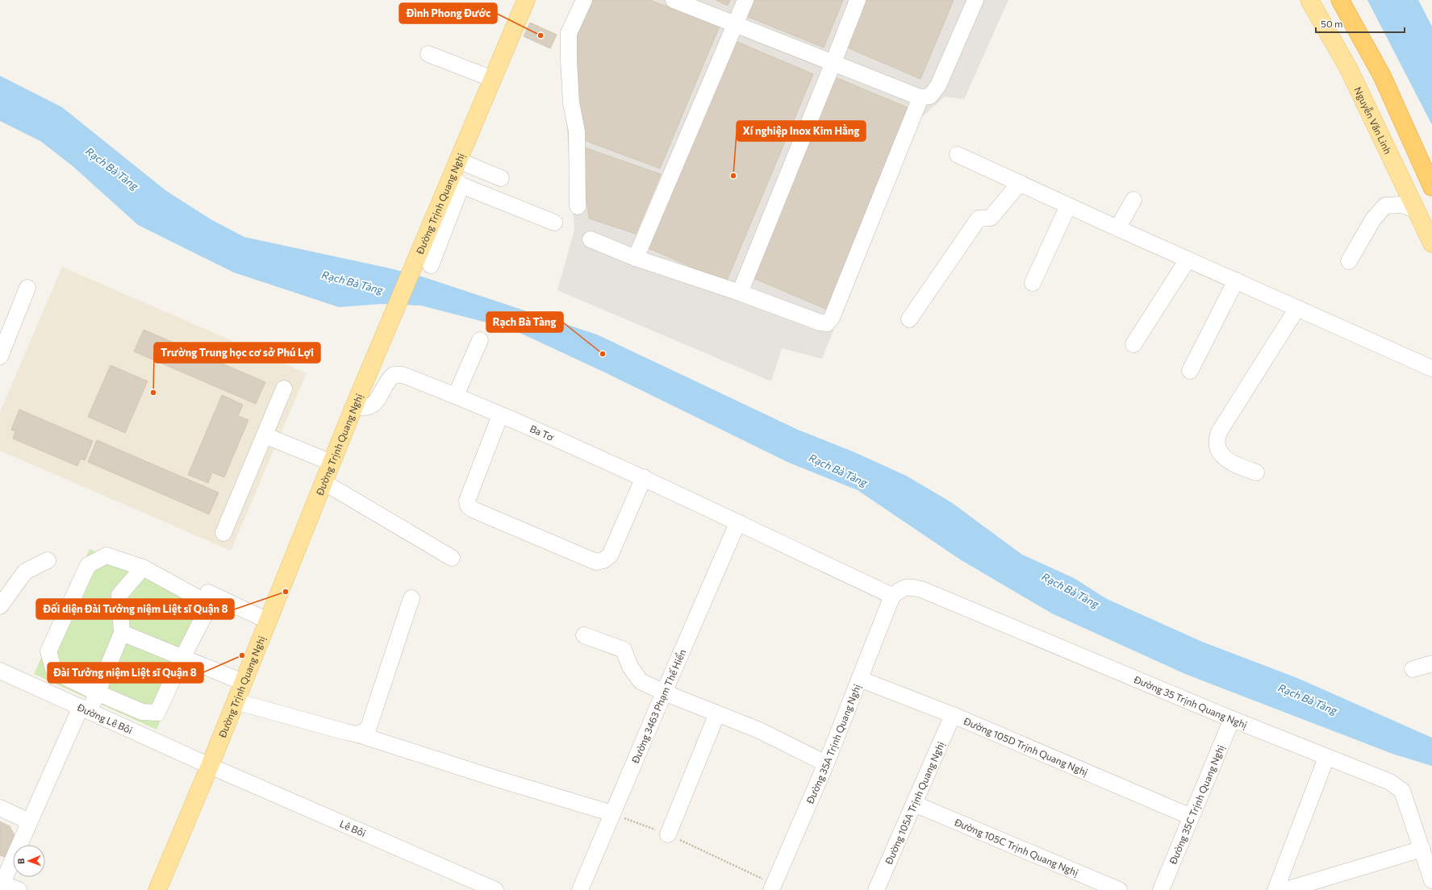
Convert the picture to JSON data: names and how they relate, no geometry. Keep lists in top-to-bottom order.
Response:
{
  "streets": {
    "main road": ["Nguyễn Văn Linh", "Đường Trịnh Quang Nghị"],
    "street": [
      "Ba Tơ",
      "Đường 35 Trịnh Quang Nghị",
      "Đường 3463 Phạm Thế Hiển",
      "Đường Lê Bôi",
      "Đường 35A Trịnh Quang Nghị",
      "Đường 105D Trịnh Quang Nghị",
      "Đường 105A Trịnh Quang Nghị",
      "Đường 35C Trịnh Quang Nghị",
      "Lê Bôi",
      "Đường 105C Trịnh Quang Nghị"
    ]
  },
  "crossings": [
    ["Đường Trịnh Quang Nghị", "Ba Tơ"],
    ["Đường Trịnh Quang Nghị", "Đường Lê Bôi"],
    ["Đường Trịnh Quang Nghị", "Lê Bôi"],
    ["Ba Tơ", "Đường 35 Trịnh Quang Nghị"],
    ["Ba Tơ", "Đường 3463 Phạm Thế Hiển"],
    ["Ba Tơ", "Đường 35A Trịnh Quang Nghị"],
    ["Đường 35 Trịnh Quang Nghị", "Đường 35A Trịnh Quang Nghị"],
    ["Đường 35 Trịnh Quang Nghị", "Đường 35C Trịnh Quang Nghị"],
    ["Đường Lê Bôi", "Lê Bôi"],
    ["Đường 35A Trịnh Quang Nghị", "Đường 105D Trịnh Quang Nghị"],
    ["Đường 105D Trịnh Quang Nghị", "Đường 105A Trịnh Quang Nghị"],
    ["Đường 105D Trịnh Quang Nghị", "Đường 35C Trịnh Quang Nghị"],
    ["Đường 105A Trịnh Quang Nghị", "Đường 105C Trịnh Quang Nghị"]
  ],
  "water": ["Rạch Bà Tàng"],
  "places": [
    "Đình Phong Đước",
    "Xí nghiệp Inox Kim Hằng",
    "Rạch Bà Tàng",
    "Trường Trung học cơ sở Phú Lợi",
    "Đối diện Đài Tưởng niệm Liệt sĩ Quận 8",
    "Đài Tưởng niệm Liệt sĩ Quận 8"
  ],
  "scale_bar": "50 m",
  "north": "left"
}
